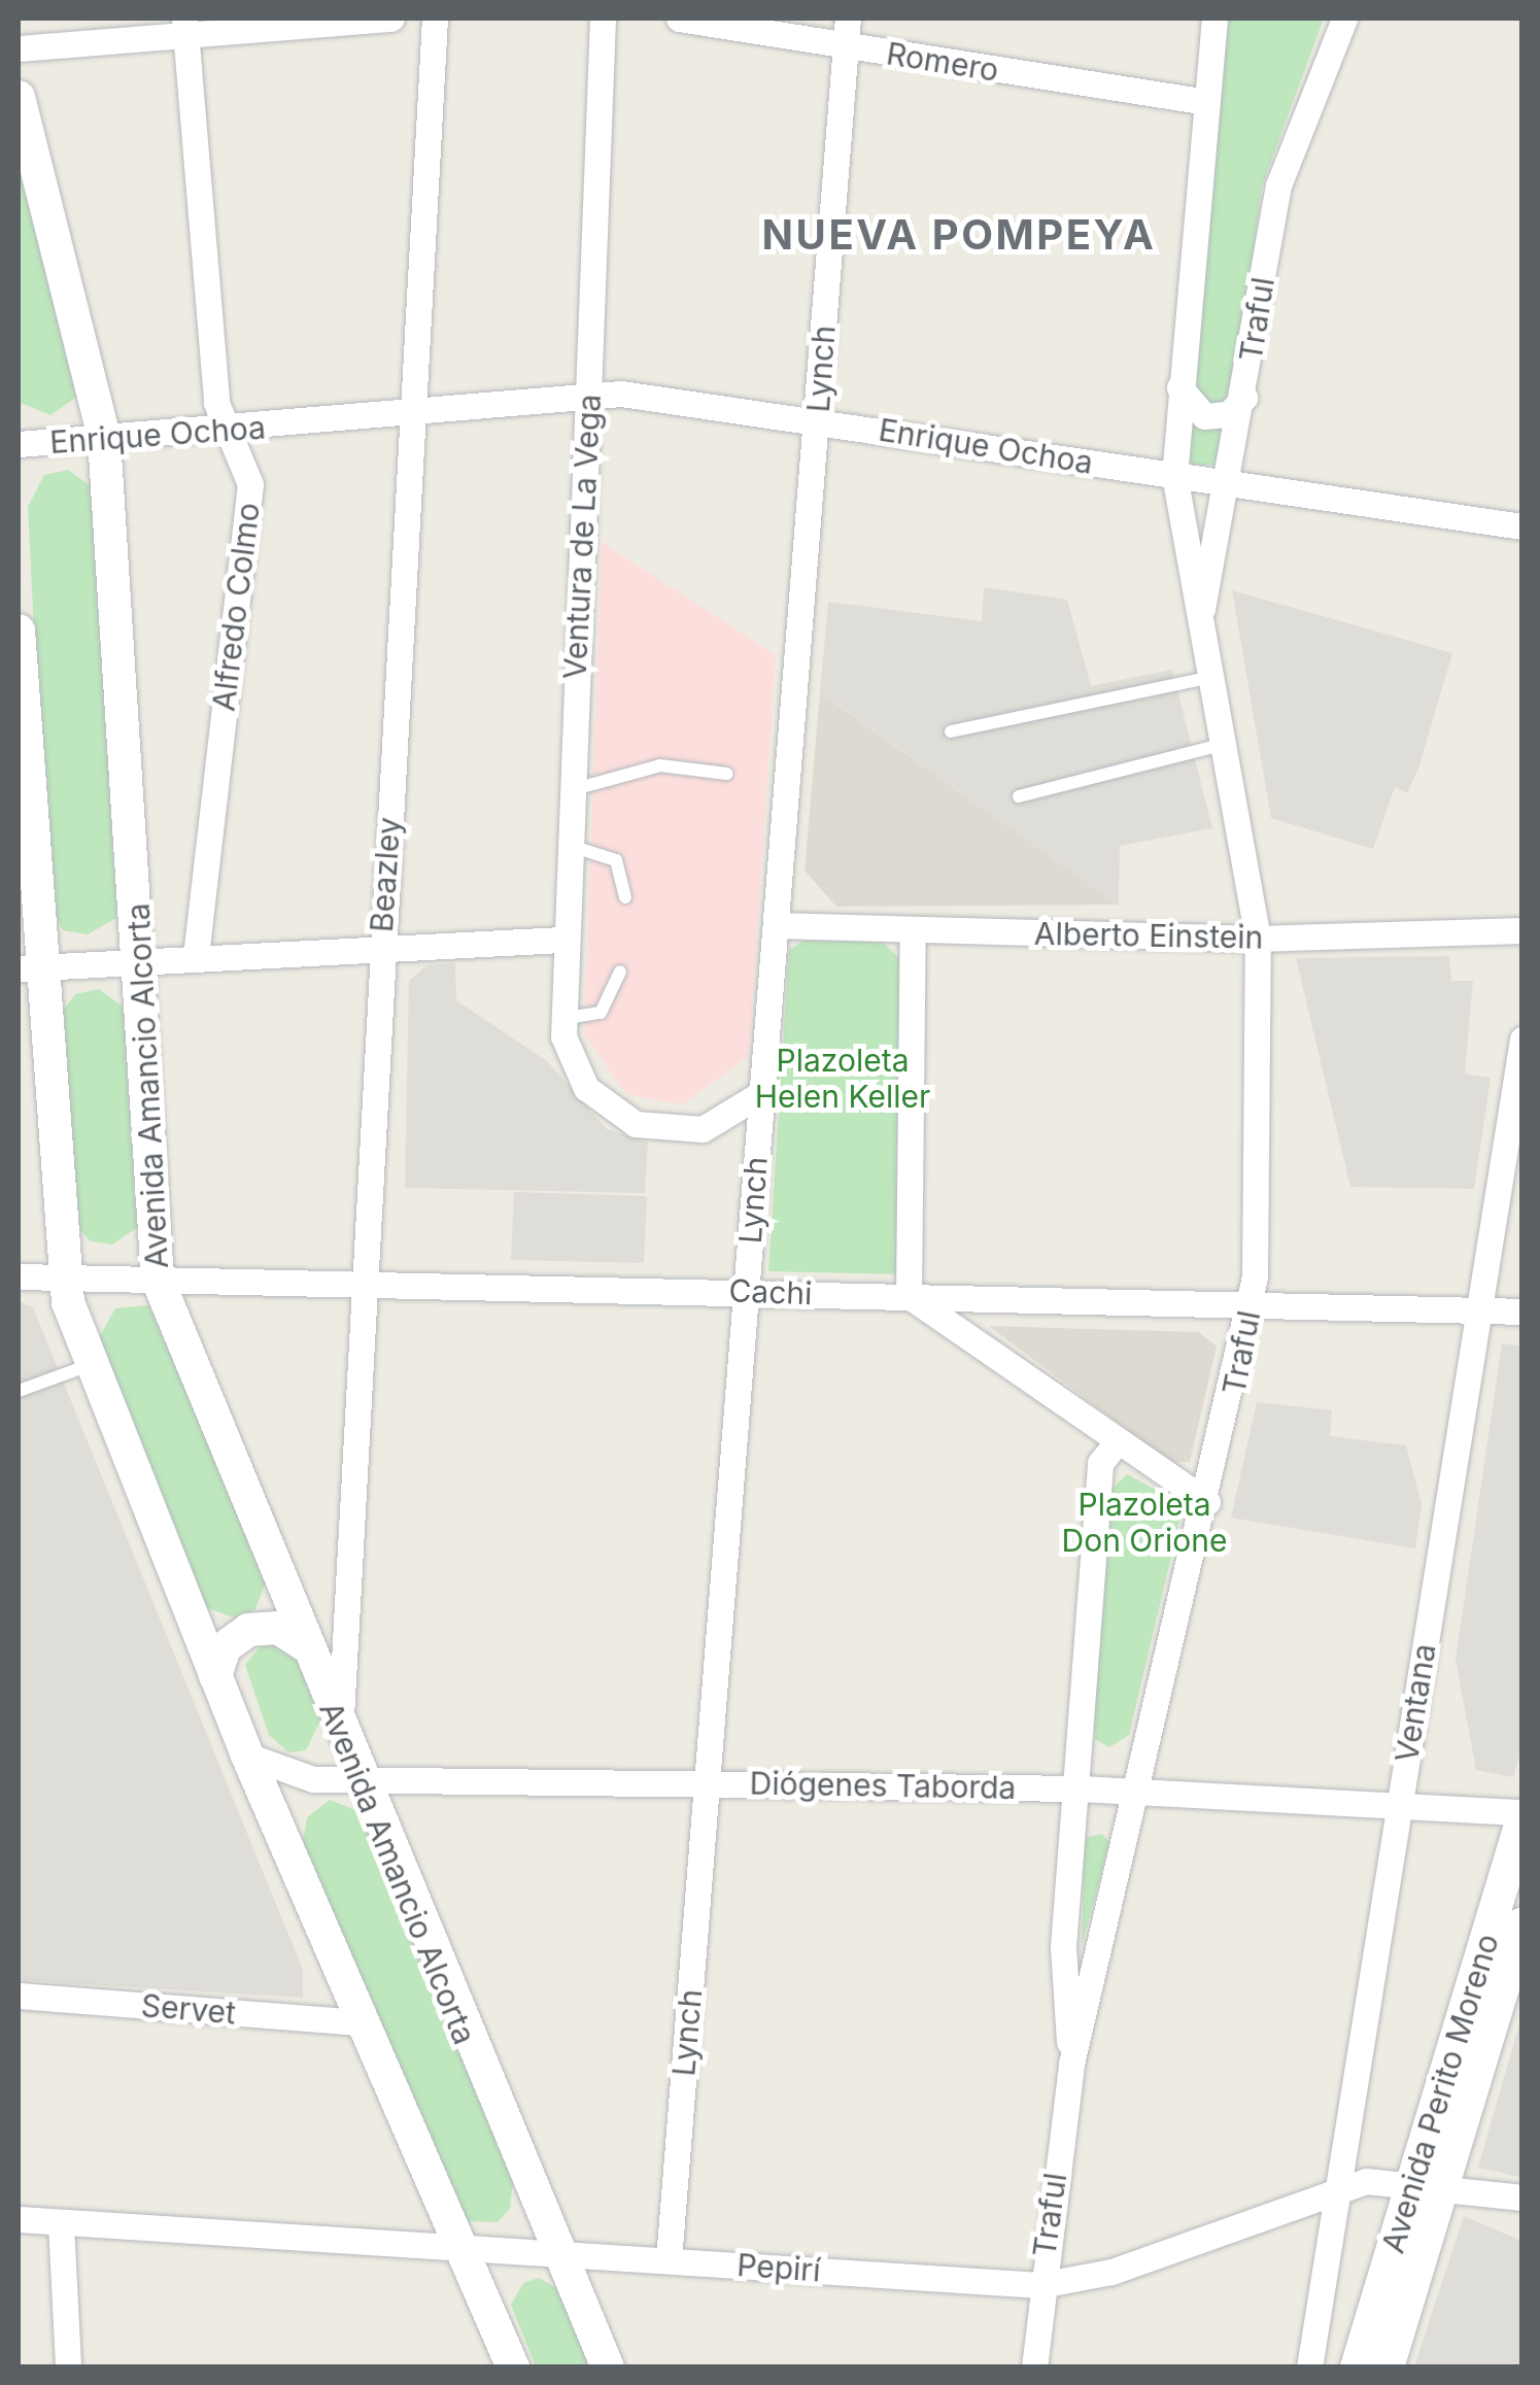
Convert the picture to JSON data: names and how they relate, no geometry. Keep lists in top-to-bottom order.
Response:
{
  "streets": {
    "main road": ["Avenida Amancio Alcorta", "Avenida Perito Moreno"],
    "street": [
      "Romero",
      "Traful",
      "Lynch",
      "Enrique Ochoa",
      "Ventura de La Vega",
      "Alfredo Colmo",
      "Beazley",
      "Alberto Einstein",
      "Cachi",
      "Ventana",
      "Diógenes Taborda",
      "Servet",
      "Pepirí"
    ]
  },
  "crossings": [
    ["Romero", "Traful"],
    ["Romero", "Lynch"],
    ["Traful", "Enrique Ochoa"],
    ["Traful", "Alberto Einstein"],
    ["Traful", "Cachi"],
    ["Traful", "Diógenes Taborda"],
    ["Traful", "Pepirí"],
    ["Lynch", "Enrique Ochoa"],
    ["Lynch", "Ventura de La Vega"],
    ["Lynch", "Alberto Einstein"],
    ["Lynch", "Cachi"],
    ["Lynch", "Diógenes Taborda"],
    ["Lynch", "Pepirí"],
    ["Enrique Ochoa", "Ventura de La Vega"],
    ["Enrique Ochoa", "Alfredo Colmo"],
    ["Enrique Ochoa", "Beazley"],
    ["Enrique Ochoa", "Avenida Amancio Alcorta"],
    ["Beazley", "Avenida Amancio Alcorta"],
    ["Beazley", "Cachi"],
    ["Avenida Amancio Alcorta", "Cachi"],
    ["Avenida Amancio Alcorta", "Diógenes Taborda"],
    ["Avenida Amancio Alcorta", "Pepirí"],
    ["Cachi", "Ventana"],
    ["Ventana", "Diógenes Taborda"],
    ["Ventana", "Pepirí"],
    ["Diógenes Taborda", "Avenida Perito Moreno"],
    ["Avenida Perito Moreno", "Pepirí"]
  ],
  "districts": ["NUEVA POMPEYA"],
  "parks": ["Plazoleta Helen Keller", "Plazoleta Don Orione"]
}
